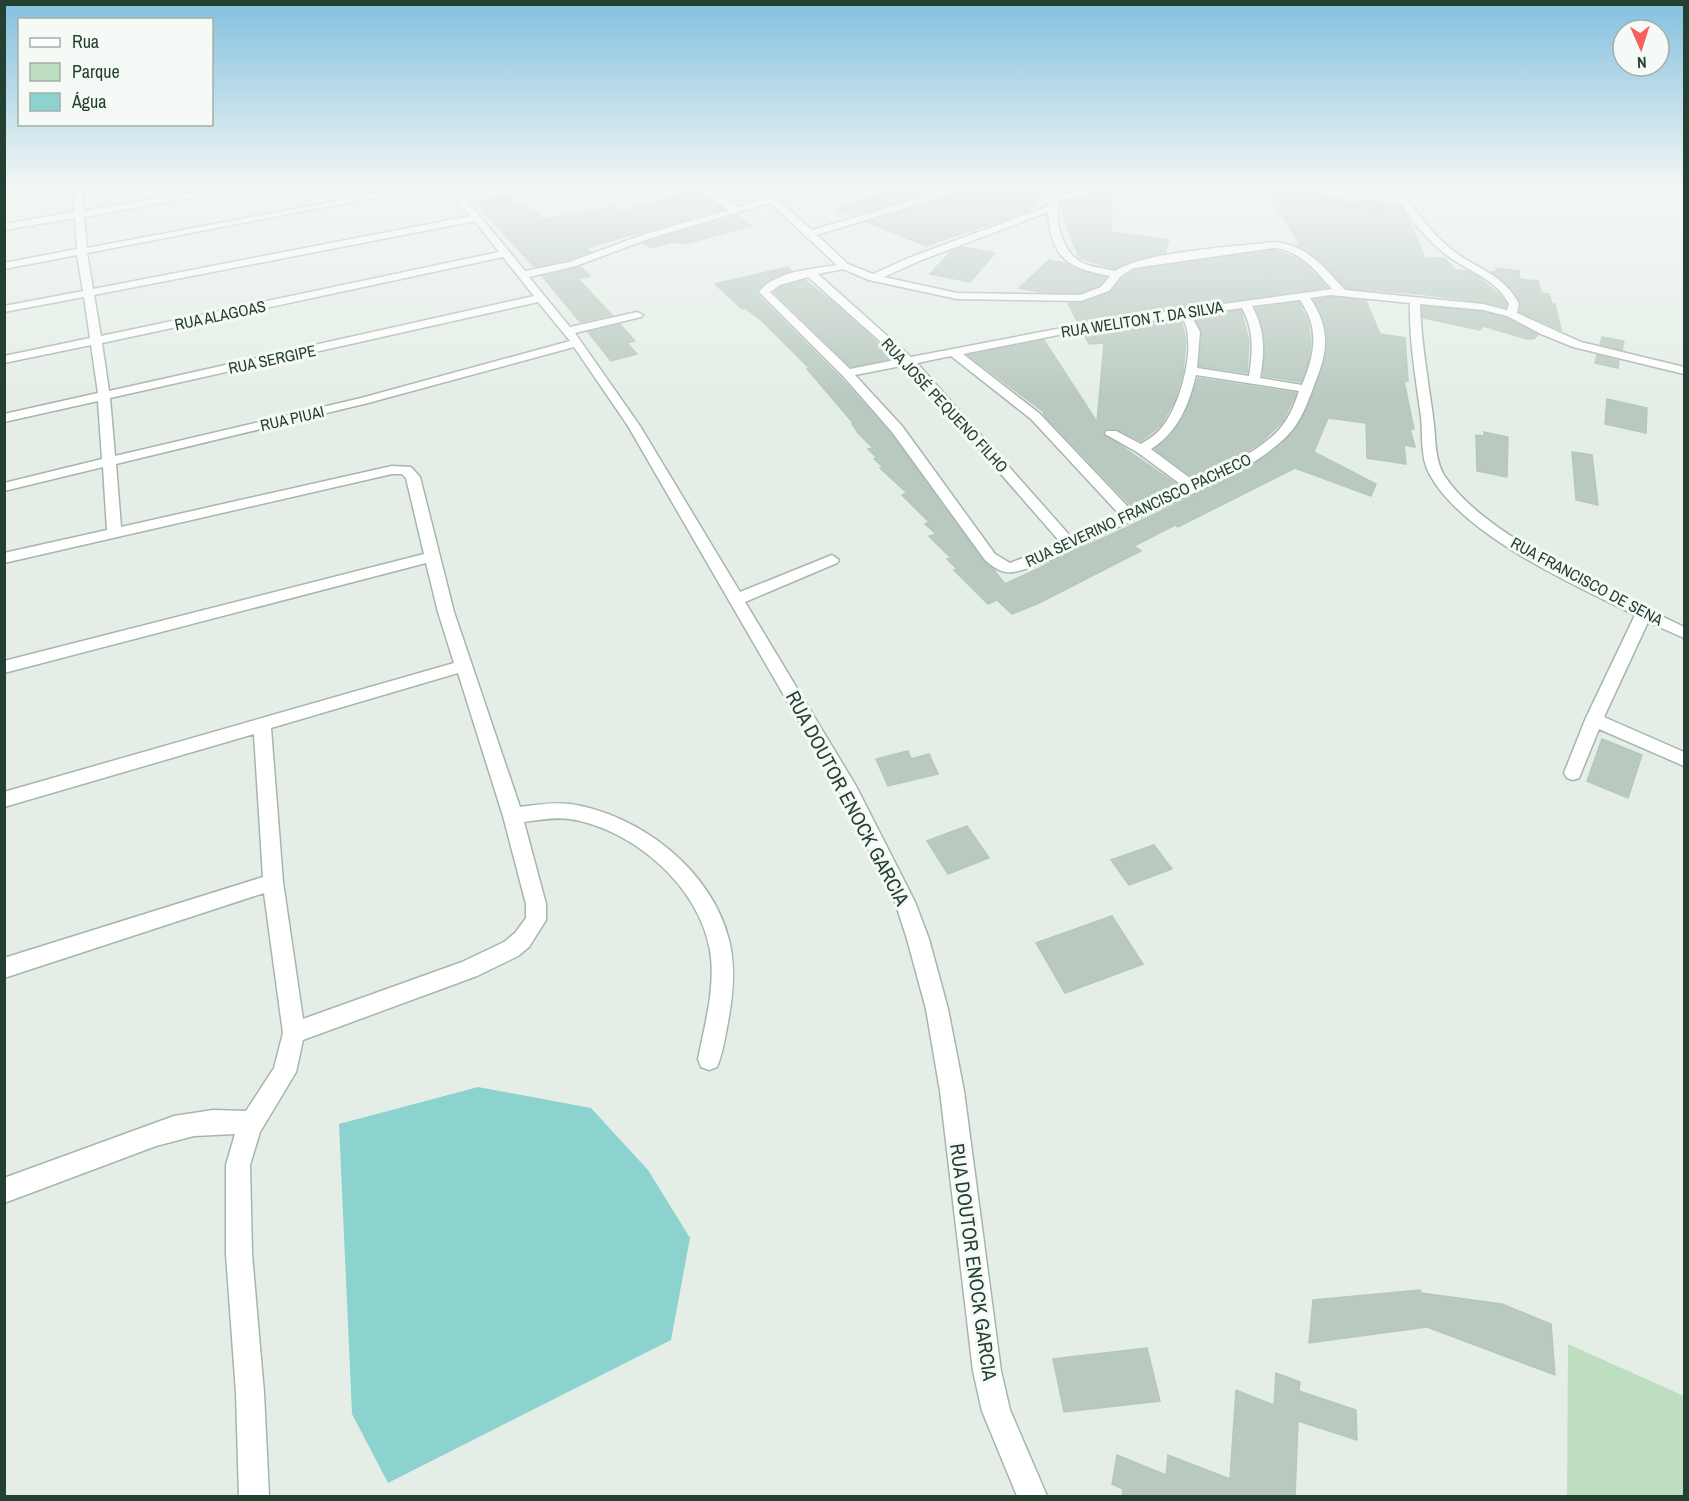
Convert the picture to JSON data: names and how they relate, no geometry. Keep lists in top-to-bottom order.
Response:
{
  "streets": {
    "street": [
      "RUA ALAGOAS",
      "RUA WELITON T. DA SILVA",
      "RUA SERGIPE",
      "RUA JOSÉ PEQUENO FILHO",
      "RUA PIUAI",
      "RUA SEVERINO FRANCISCO PACHECO",
      "RUA FRANCISCO DE SENA",
      "RUA DOUTOR ENOCK GARCIA"
    ]
  },
  "crossings": [
    ["RUA WELITON T. DA SILVA", "RUA JOSÉ PEQUENO FILHO"],
    ["RUA WELITON T. DA SILVA", "RUA SEVERINO FRANCISCO PACHECO"],
    ["RUA WELITON T. DA SILVA", "RUA FRANCISCO DE SENA"],
    ["RUA SERGIPE", "RUA DOUTOR ENOCK GARCIA"],
    ["RUA JOSÉ PEQUENO FILHO", "RUA SEVERINO FRANCISCO PACHECO"],
    ["RUA PIUAI", "RUA DOUTOR ENOCK GARCIA"]
  ],
  "legend": ["Rua", "Parque", "Água"],
  "north": "bottom"
}
